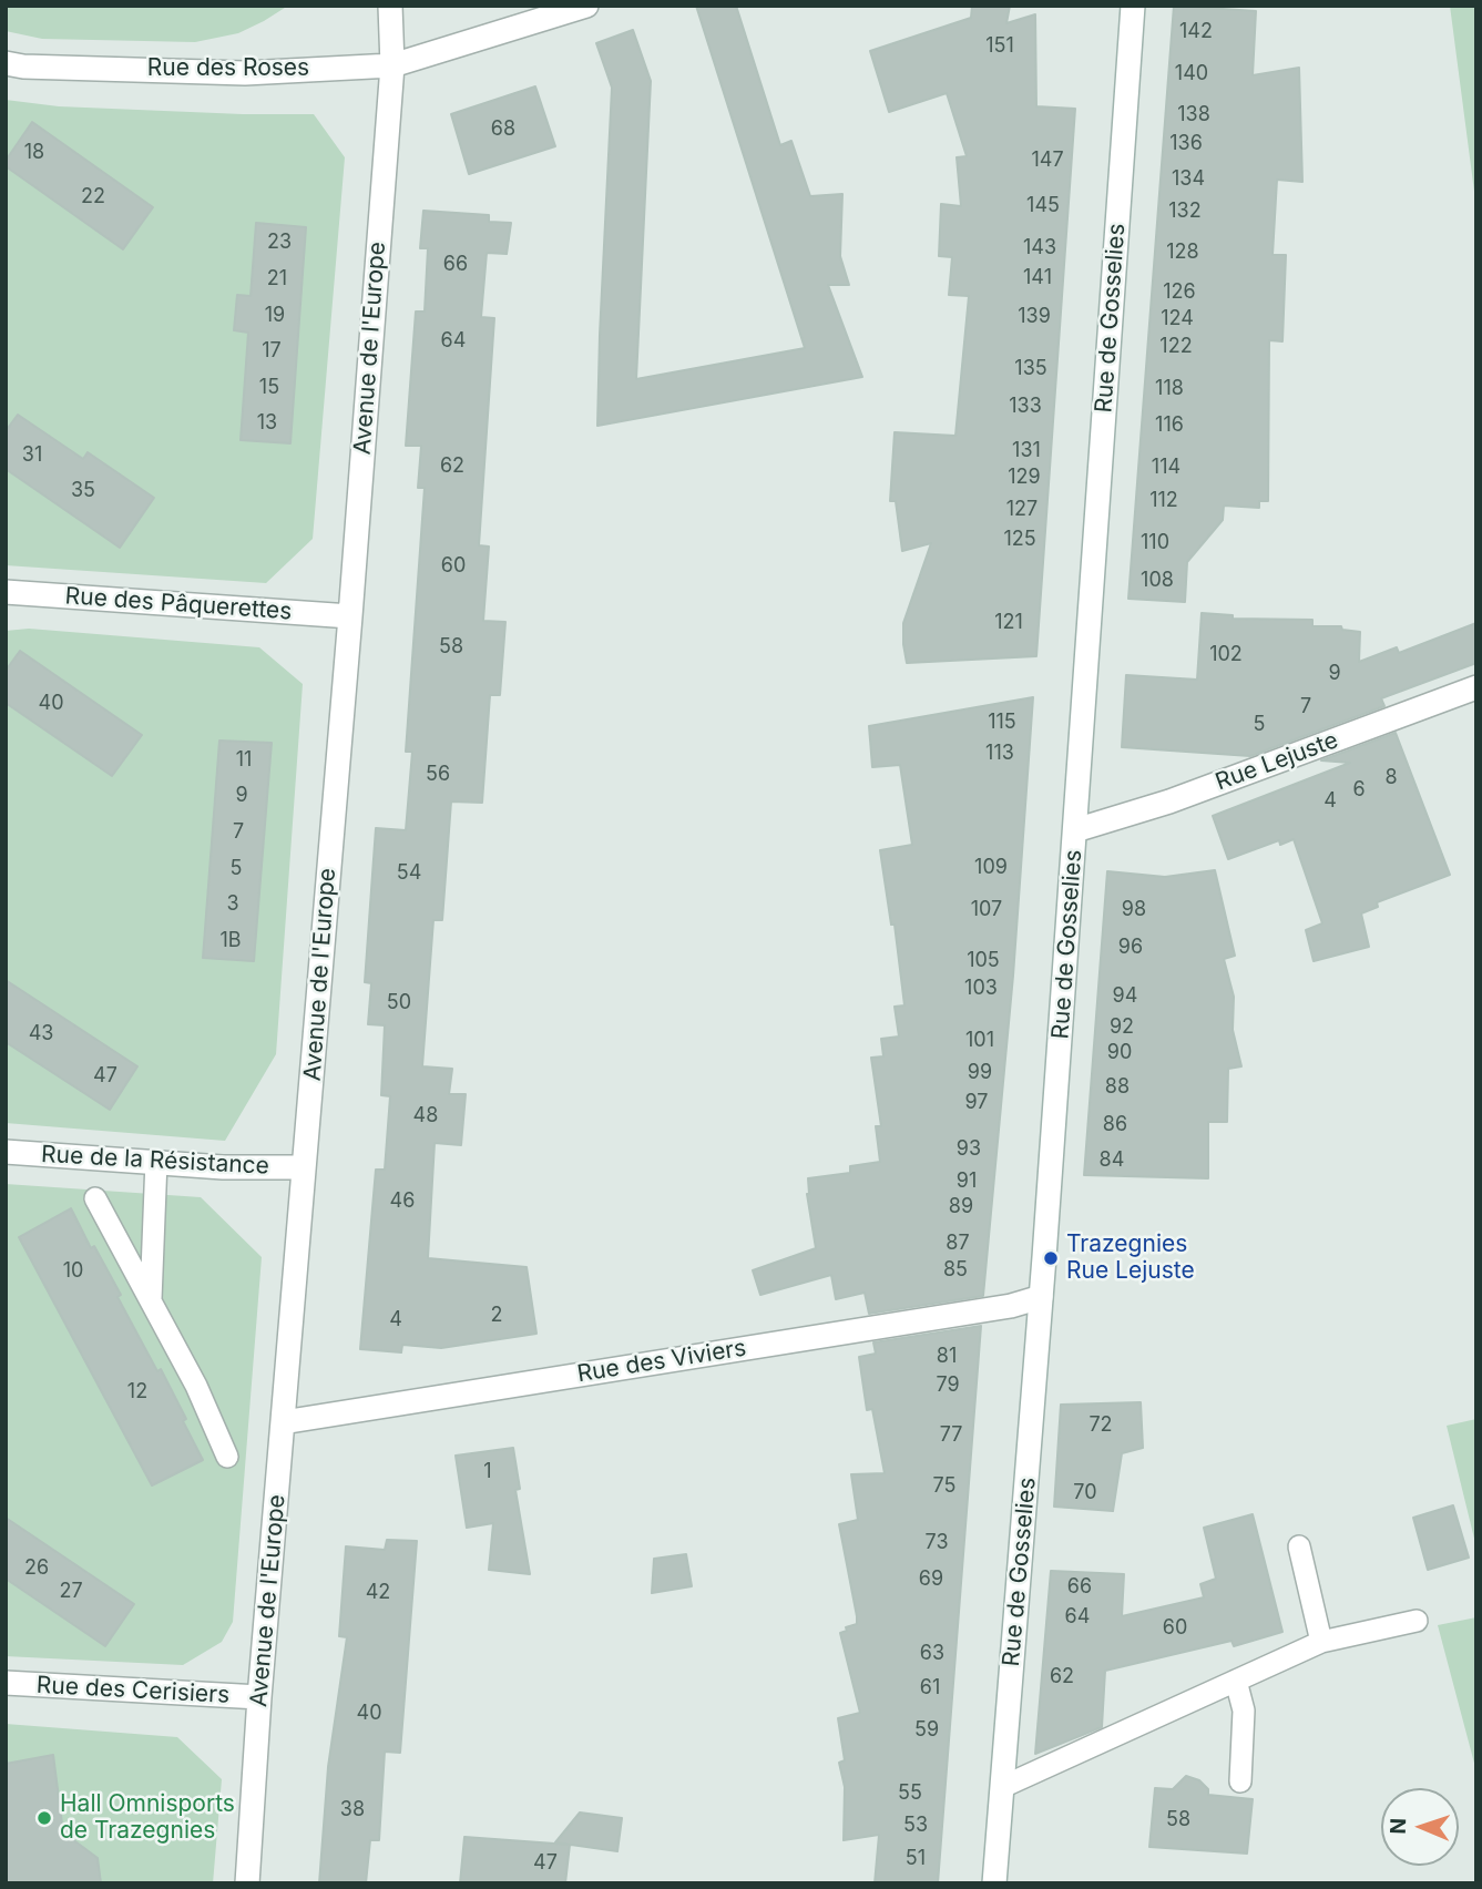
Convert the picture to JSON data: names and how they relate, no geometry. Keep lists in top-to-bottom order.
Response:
{
  "streets": {
    "street": [
      "Rue des Roses",
      "Rue de Gosselies",
      "Avenue de l'Europe",
      "Rue des Pâquerettes",
      "Rue Lejuste",
      "Rue de la Résistance",
      "Rue des Viviers",
      "Rue des Cerisiers"
    ]
  },
  "crossings": [
    ["Rue des Roses", "Avenue de l'Europe"],
    ["Rue de Gosselies", "Rue Lejuste"],
    ["Rue de Gosselies", "Rue des Viviers"],
    ["Avenue de l'Europe", "Rue des Pâquerettes"],
    ["Avenue de l'Europe", "Rue de la Résistance"],
    ["Avenue de l'Europe", "Rue des Viviers"],
    ["Avenue de l'Europe", "Rue des Cerisiers"]
  ],
  "places": ["Trazegnies Rue Lejuste", "Hall Omnisports de Trazegnies"],
  "house_numbers": [
    "142",
    "151",
    "140",
    "138",
    "68",
    "136",
    "18",
    "147",
    "134",
    "22",
    "145",
    "132",
    "23",
    "143",
    "128",
    "66",
    "141",
    "21",
    "126",
    "19",
    "139",
    "124",
    "64",
    "122",
    "17",
    "135",
    "15",
    "118",
    "133",
    "13",
    "116",
    "131",
    "31",
    "62",
    "114",
    "129",
    "35",
    "112",
    "127",
    "125",
    "110",
    "60",
    "108",
    "121",
    "58",
    "102",
    "9",
    "40",
    "7",
    "115",
    "5",
    "113",
    "11",
    "56",
    "8",
    "6",
    "9",
    "4",
    "7",
    "109",
    "5",
    "54",
    "3",
    "107",
    "98",
    "1B",
    "96",
    "105",
    "103",
    "94",
    "50",
    "92",
    "43",
    "101",
    "90",
    "99",
    "47",
    "88",
    "97",
    "48",
    "86",
    "93",
    "84",
    "91",
    "46",
    "89",
    "87",
    "85",
    "10",
    "2",
    "4",
    "81",
    "79",
    "12",
    "72",
    "77",
    "1",
    "75",
    "70",
    "73",
    "26",
    "69",
    "66",
    "27",
    "42",
    "64",
    "60",
    "63",
    "62",
    "61",
    "40",
    "59",
    "55",
    "38",
    "58",
    "53",
    "51",
    "47"
  ],
  "north": "left"
}
